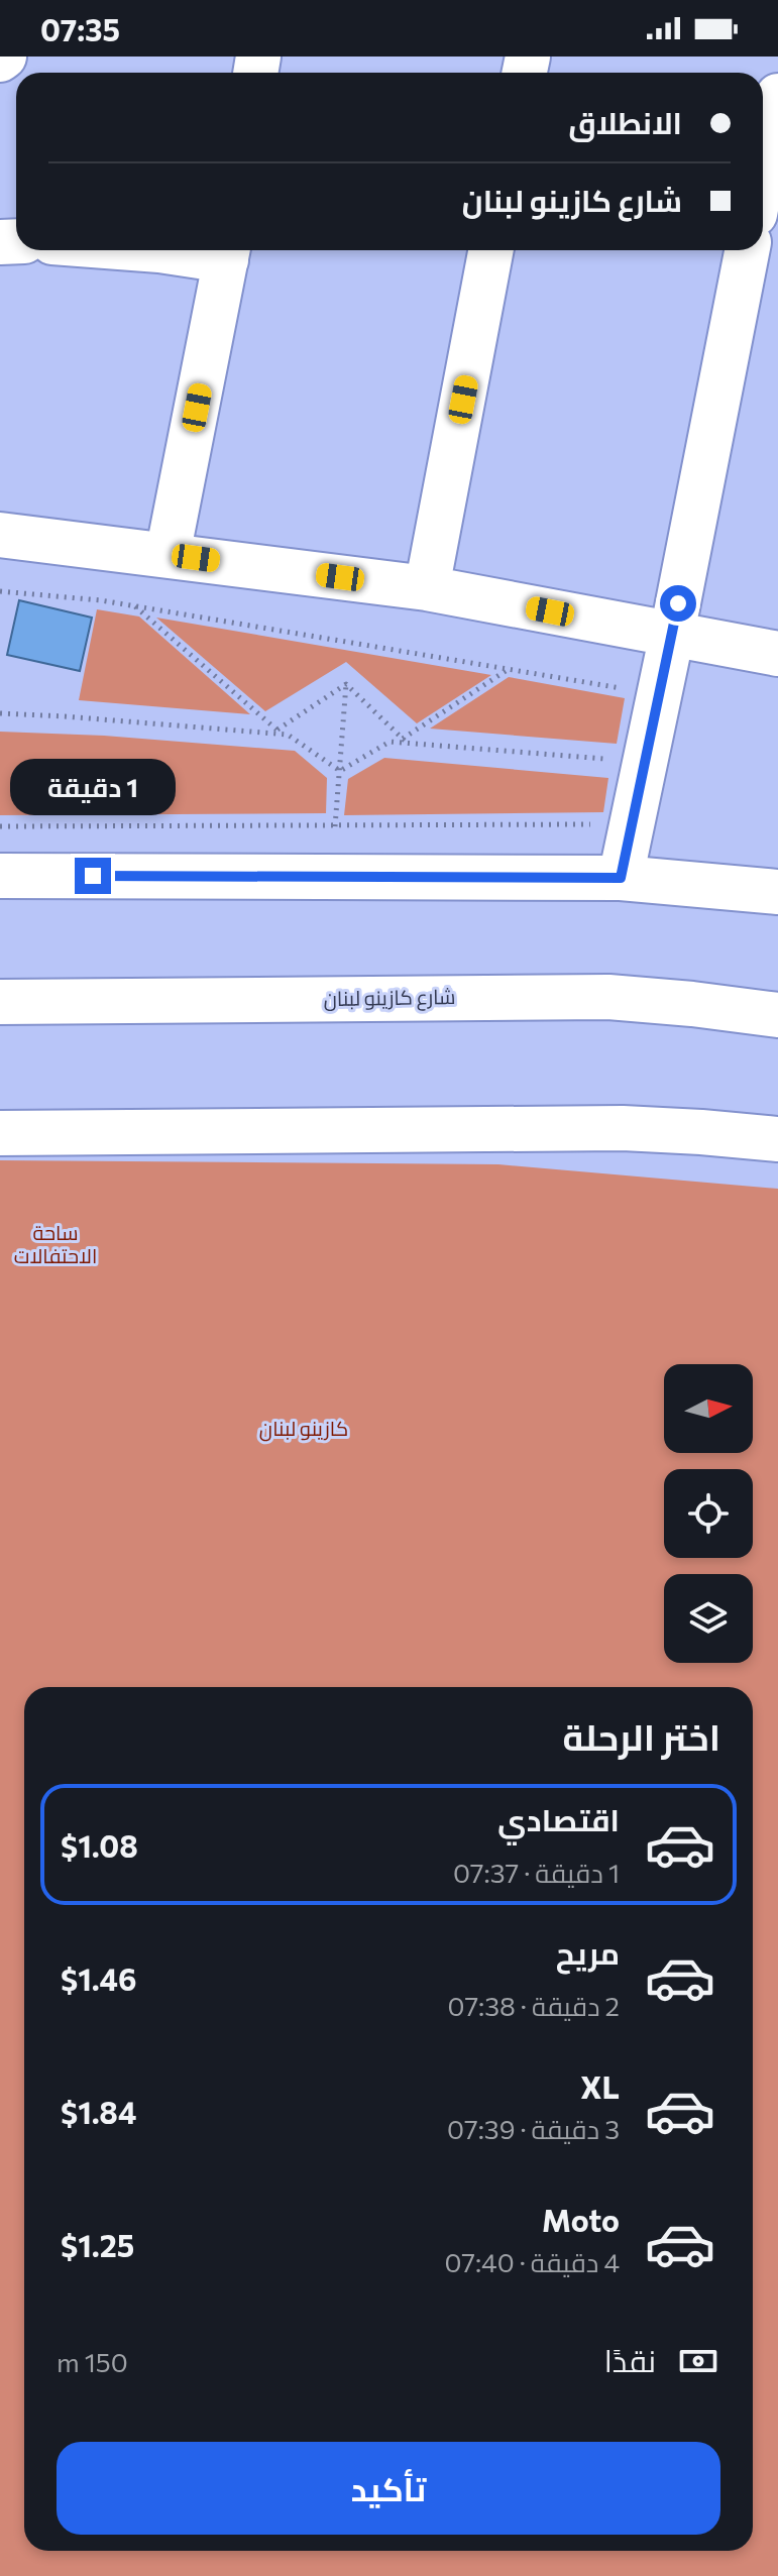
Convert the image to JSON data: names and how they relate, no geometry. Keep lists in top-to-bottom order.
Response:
{
  "streets": {
    "street": ["شارع كازينو لبنان"]
  },
  "parks": ["ساحة الاحتفالات", "كازينو لبنان"],
  "north": "right",
  "page": {
    "status": "07:35",
    "banner": ["الانطلاق", "شارع كازينو لبنان"],
    "bubble": "1 دقيقة",
    "heading": "اختر الرحلة",
    "list": [
      {
        "name": "اقتصادي",
        "note": "1 دقيقة · 07:37",
        "value": "$1.08"
      },
      {
        "name": "مريح",
        "note": "2 دقيقة · 07:38",
        "value": "$1.46"
      },
      {
        "name": "XL",
        "note": "3 دقيقة · 07:39",
        "value": "$1.84"
      },
      {
        "name": "Moto",
        "note": "4 دقيقة · 07:40",
        "value": "$1.25"
      }
    ],
    "pay": ["نقدًا", "150 m"],
    "buttons": "تأكيد"
  }
}
